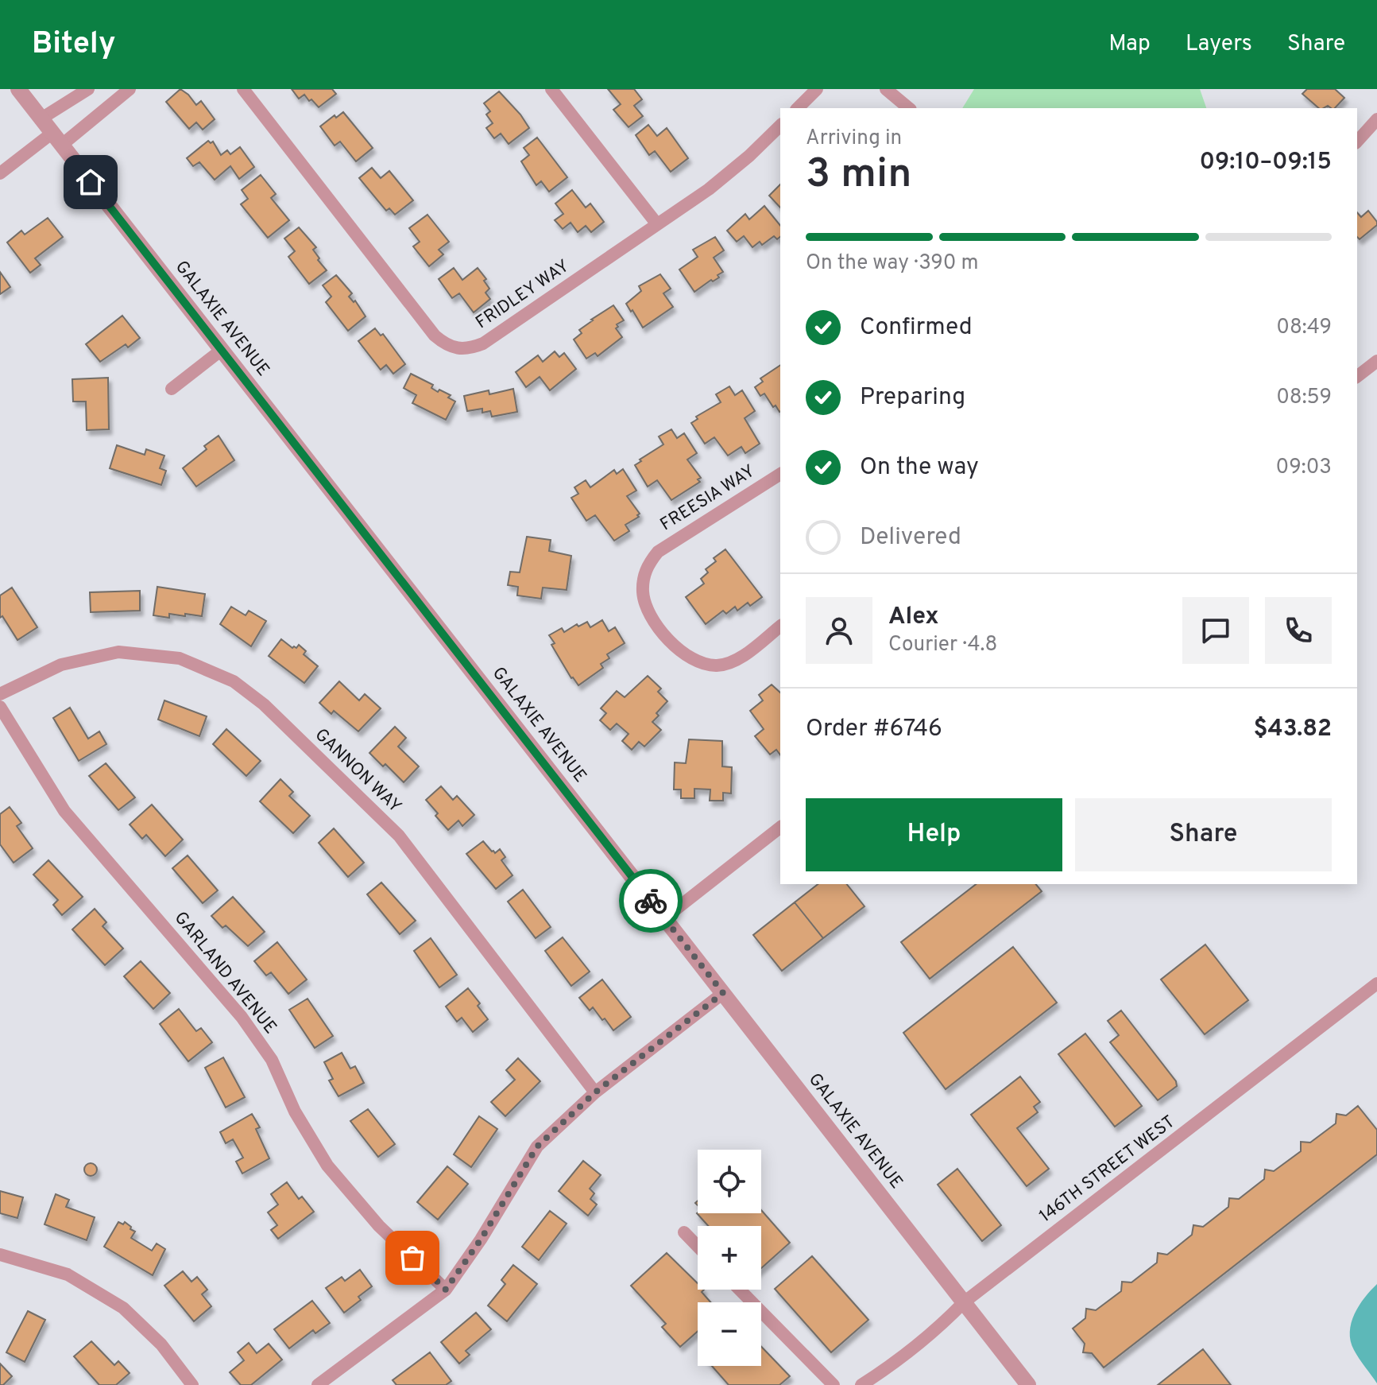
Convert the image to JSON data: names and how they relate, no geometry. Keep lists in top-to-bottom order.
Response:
{
  "streets": {
    "street": [
      "FRIDLEY WAY",
      "GALAXIE AVENUE",
      "FREESIA WAY",
      "GANNON WAY",
      "GARLAND AVENUE",
      "146TH STREET WEST"
    ]
  },
  "crossings": [
    ["GALAXIE AVENUE", "146TH STREET WEST"]
  ],
  "page": {
    "header": "Bitely",
    "nav": ["Map", "Layers", "Share"],
    "heading": ["3 min", "Arriving in", "09:10–09:15"],
    "panel": [
      "Alex",
      "Courier · 4.8",
      "Order #6746",
      "$43.82"
    ],
    "bar": "On the way · 390 m",
    "list": [
      ["Confirmed", "08:49"],
      ["Preparing", "08:59"],
      ["On the way", "09:03"],
      "Delivered"
    ],
    "buttons": ["Help", "Share"],
    "map_buttons": ["+", "−"]
  }
}
